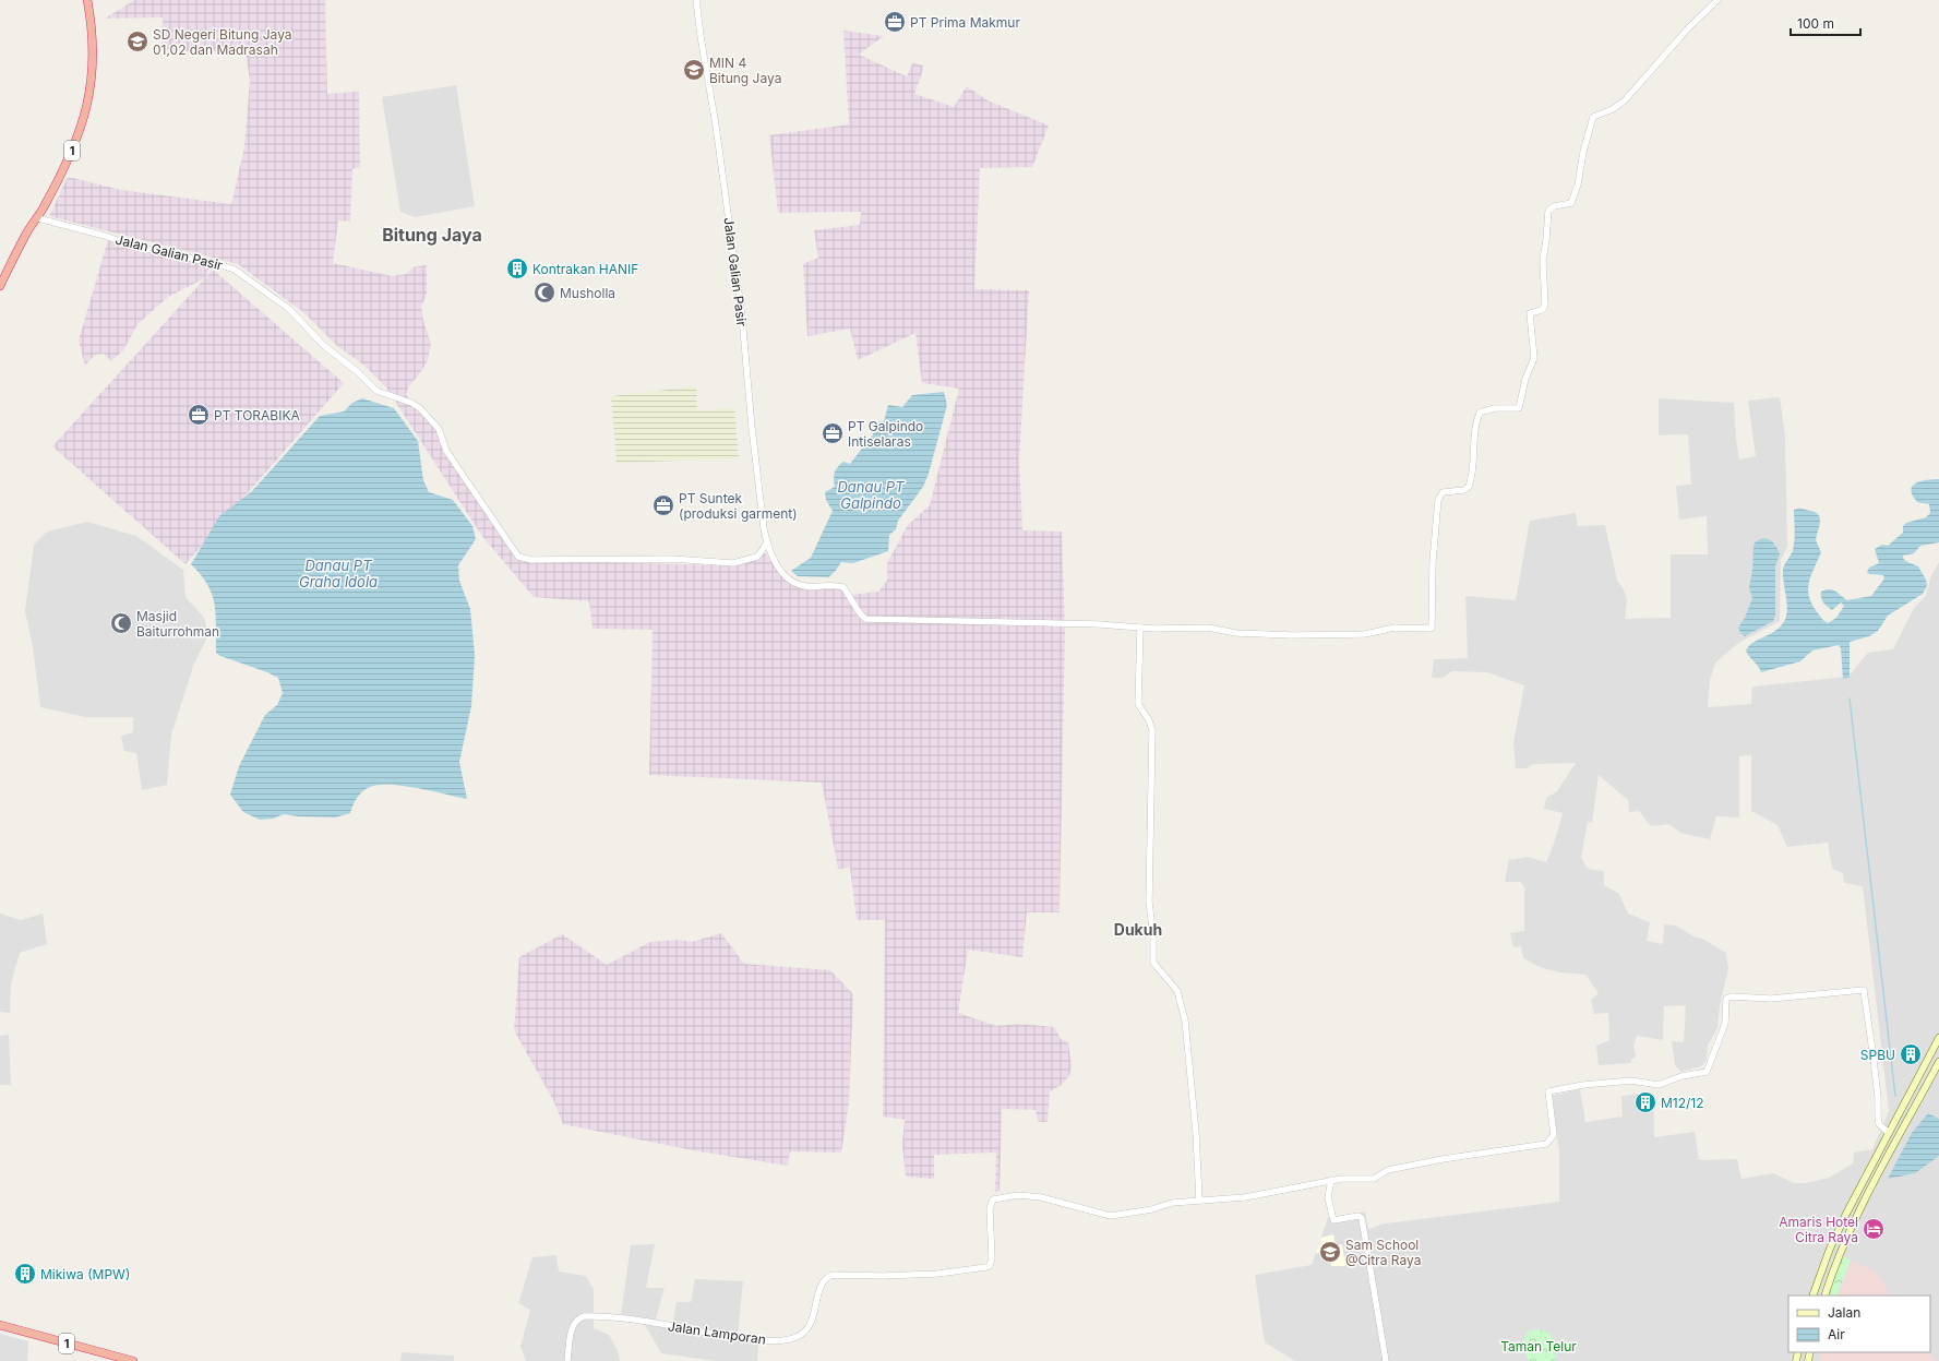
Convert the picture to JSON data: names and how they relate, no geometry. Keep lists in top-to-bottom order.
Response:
{
  "streets": {
    "highway": ["1"],
    "street": ["Jalan Galian Pasir", "Jalan Lamporan"]
  },
  "crossings": [
    ["1", "Jalan Galian Pasir"]
  ],
  "districts": ["Bitung Jaya", "Dukuh"],
  "water": ["Danau PT Galpindo", "Danau PT Graha Idola"],
  "parks": ["Taman Telur"],
  "places": {
    "office": [
      "PT Prima Makmur",
      "PT TORABIKA",
      "PT Galpindo Intiselaras",
      "PT Suntek (produksi garment)"
    ],
    "school or university": ["SD Negeri Bitung Jaya 01,02 dan Madrasah", "MIN 4 Bitung Jaya", "Sam School @Citra Raya"],
    "building": [
      "Kontrakan HANIF",
      "SPBU",
      "M12/12",
      "Mikiwa (MPW)"
    ],
    "mosque": ["Musholla", "Masjid Baiturrohman"],
    "hotel": ["Amaris Hotel Citra Raya"]
  },
  "legend": ["Jalan", "Air"],
  "scale_bar": "100 m"
}
